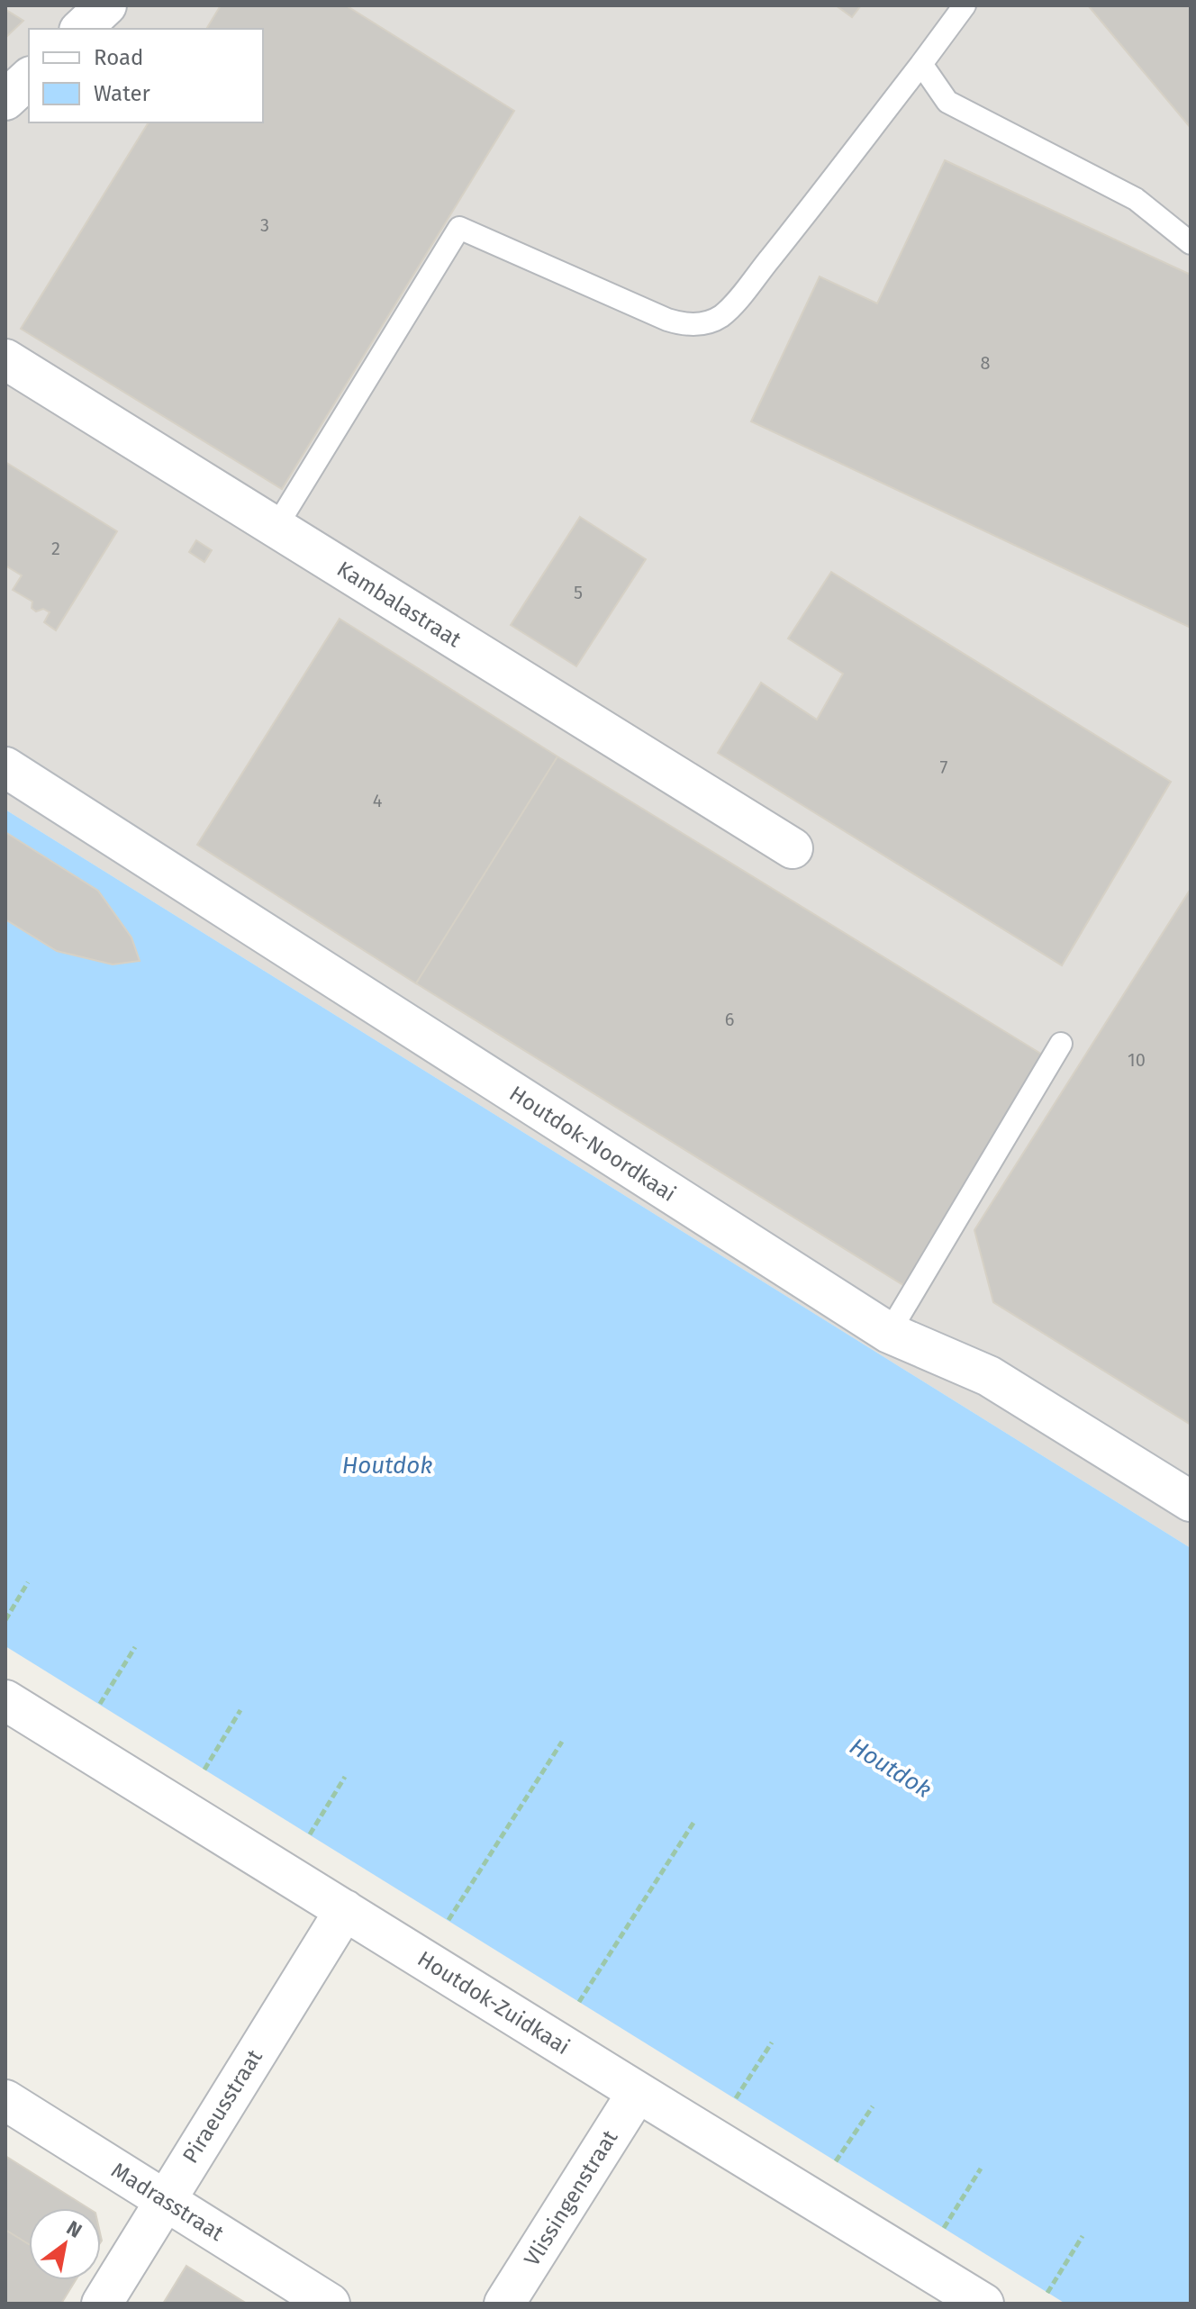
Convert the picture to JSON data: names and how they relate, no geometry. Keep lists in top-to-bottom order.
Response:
{
  "streets": {
    "street": [
      "Kambalastraat",
      "Houtdok-Noordkaai",
      "Houtdok-Zuidkaai",
      "Piraeusstraat",
      "Vlissingenstraat",
      "Madrasstraat"
    ]
  },
  "crossings": [
    ["Houtdok-Zuidkaai", "Piraeusstraat"],
    ["Houtdok-Zuidkaai", "Vlissingenstraat"],
    ["Piraeusstraat", "Madrasstraat"]
  ],
  "water": ["Houtdok"],
  "house_numbers": [
    "3",
    "8",
    "2",
    "5",
    "7",
    "4",
    "6",
    "10"
  ],
  "legend": ["Road", "Water"],
  "north": "top right"
}
